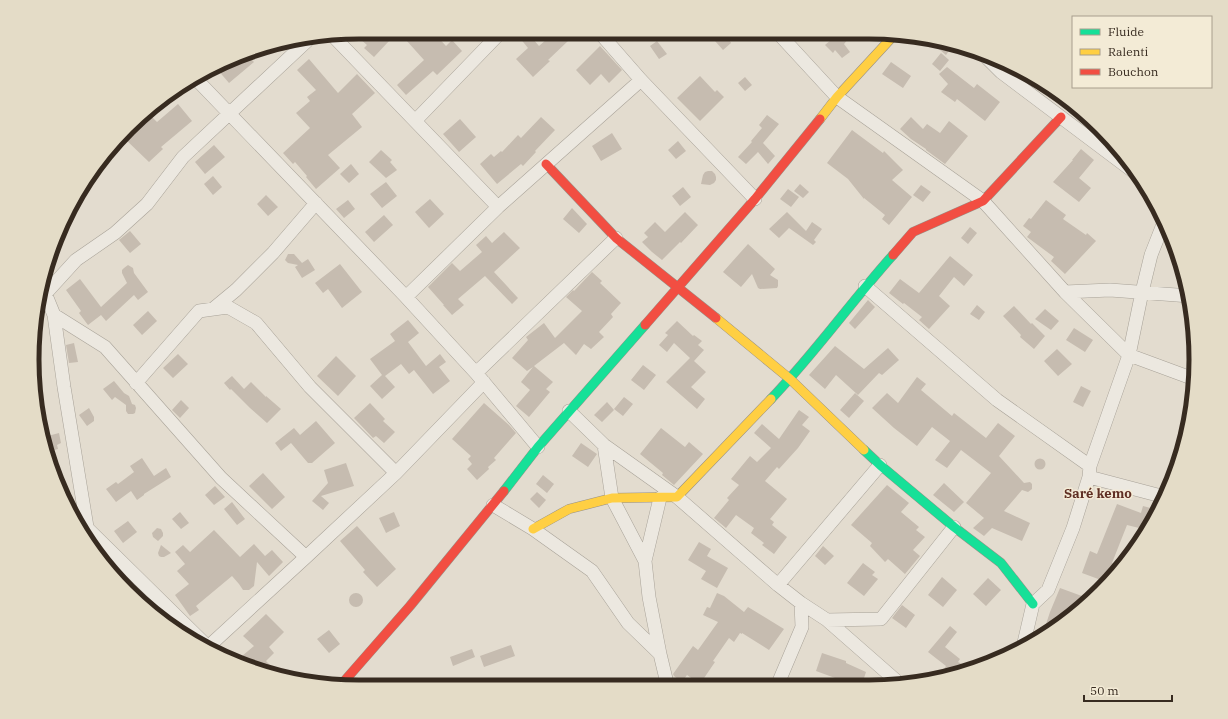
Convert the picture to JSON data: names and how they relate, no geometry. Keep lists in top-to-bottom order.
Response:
{
  "districts": ["Saré kemo"],
  "legend": ["Fluide", "Ralenti", "Bouchon"],
  "scale_bar": "50 m"
}
